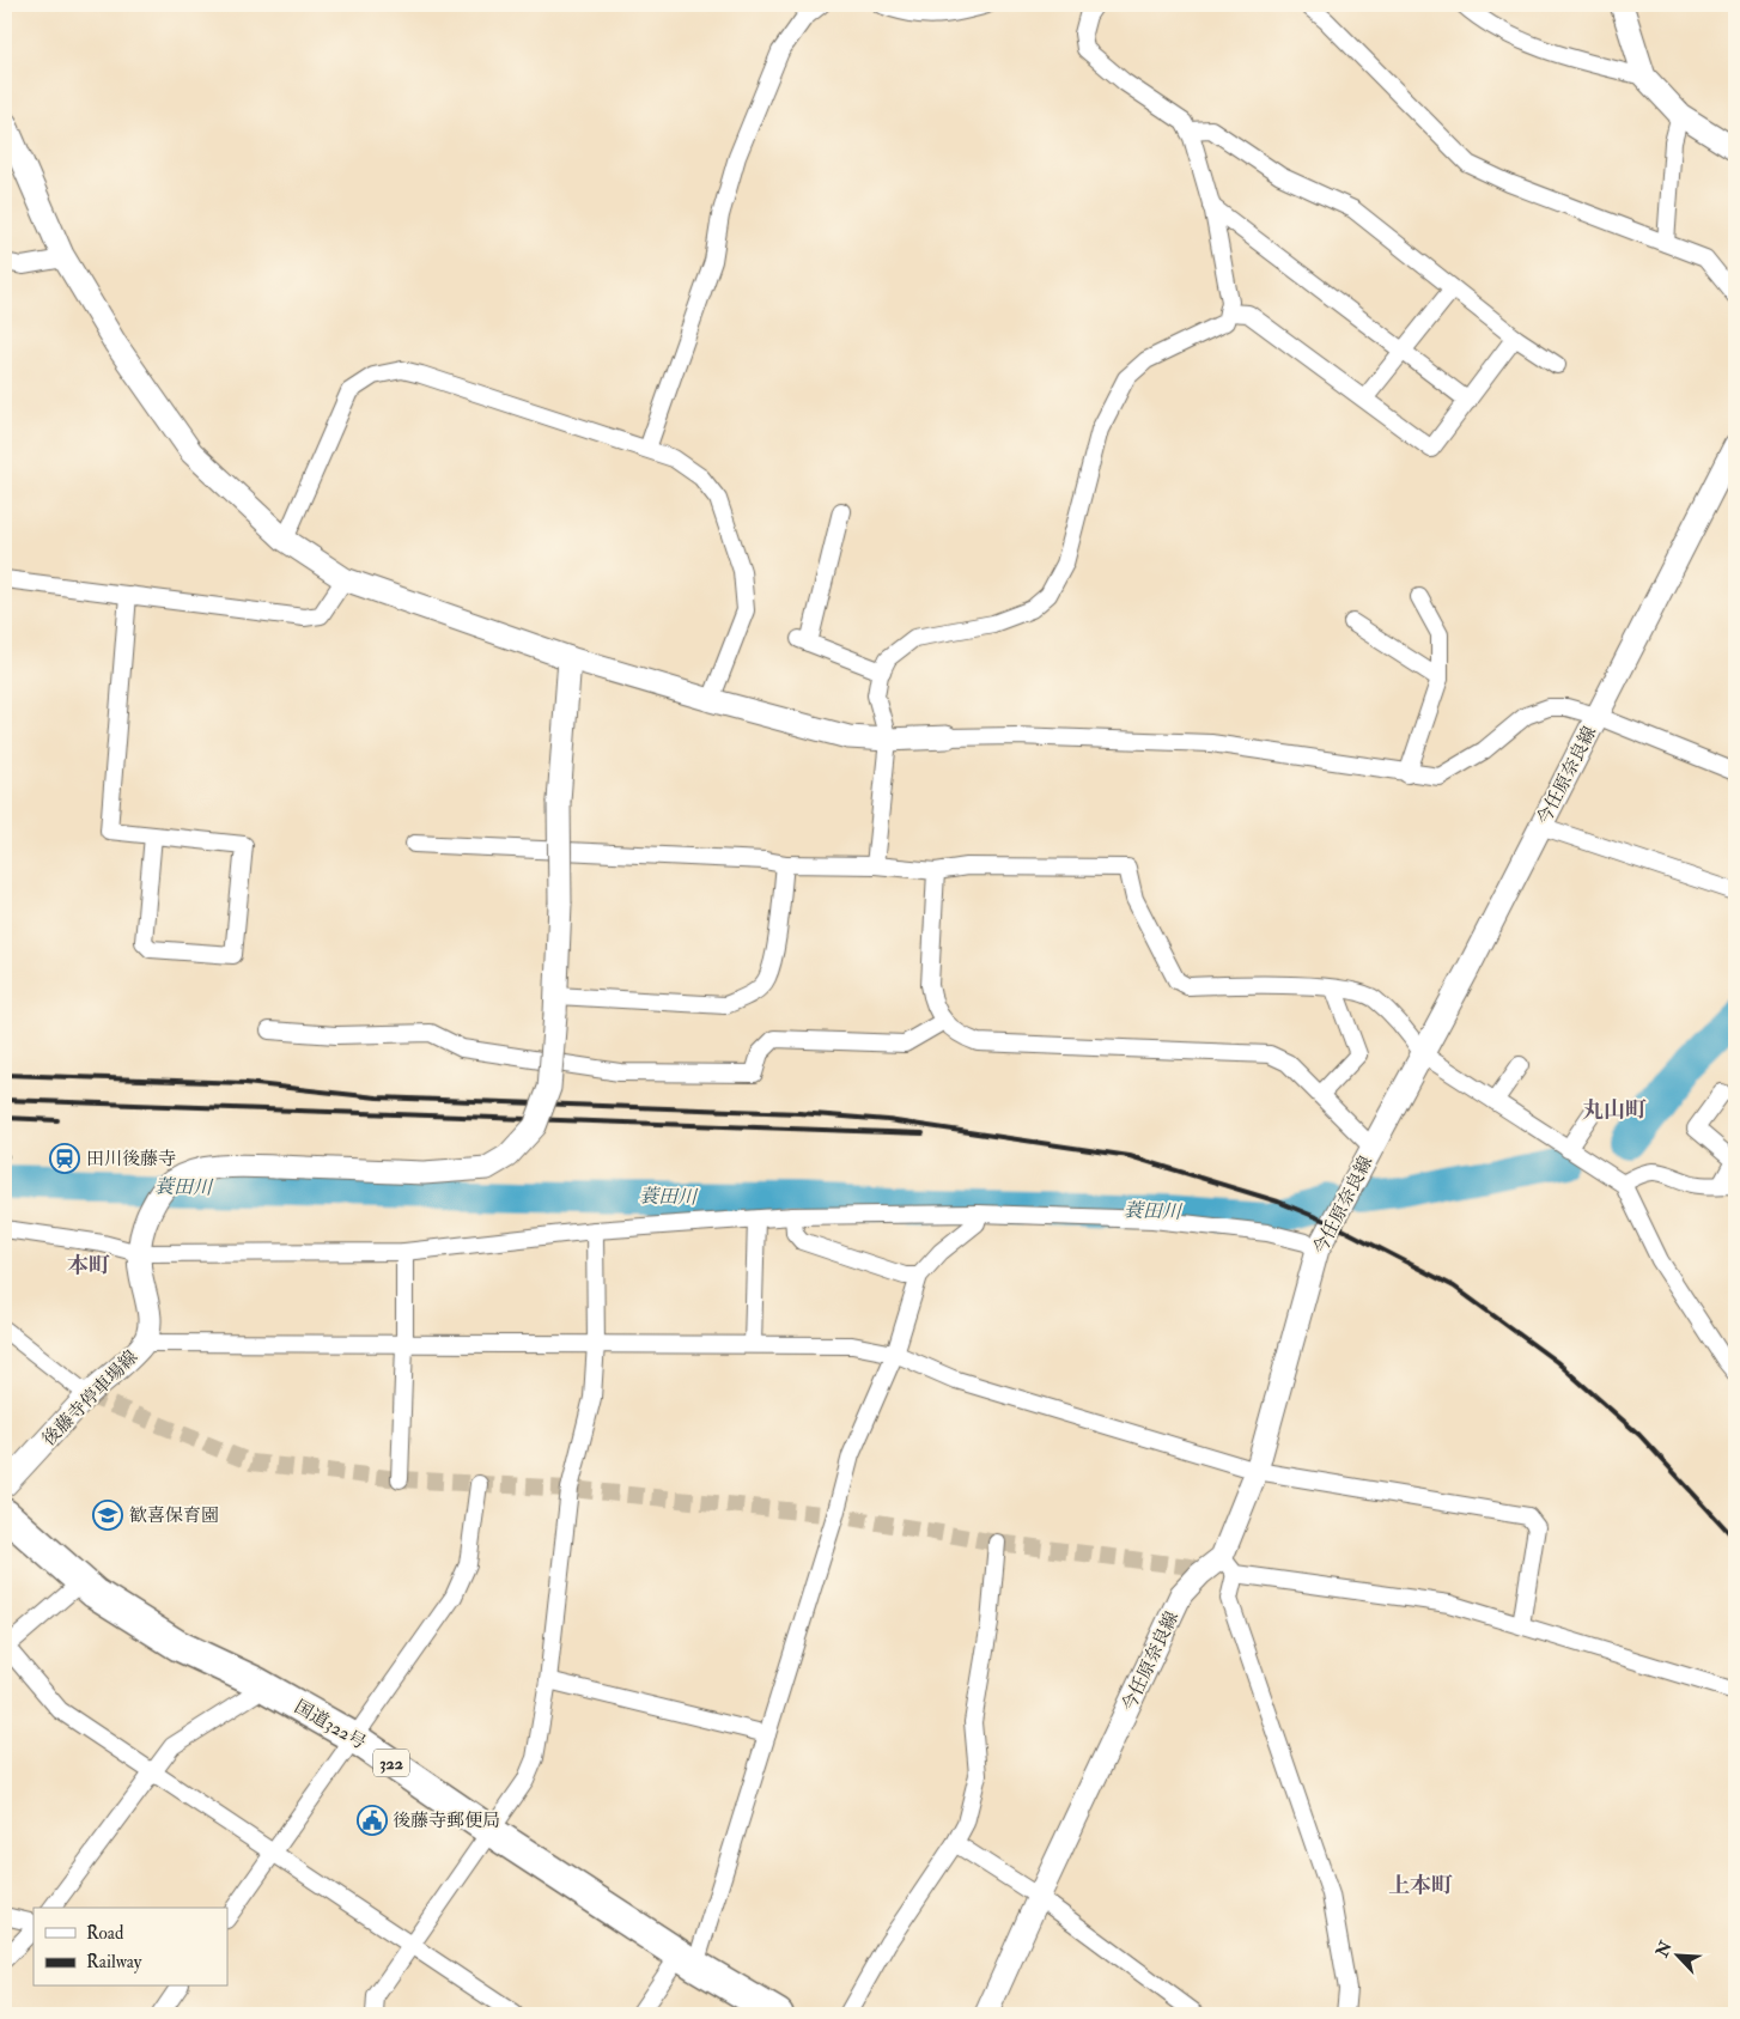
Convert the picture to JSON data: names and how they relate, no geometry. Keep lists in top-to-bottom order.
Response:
{
  "streets": {
    "highway": ["国道322号", "322"],
    "street": ["今任原奈良線", "後藤寺停車場線"]
  },
  "districts": ["丸山町", "本町", "上本町"],
  "water": ["蓑田川"],
  "places": {
    "station": ["田川後藤寺"],
    "school or university": ["歓喜保育園"],
    "public building": ["後藤寺郵便局"]
  },
  "legend": ["Road", "Railway"],
  "north": "top left"
}
